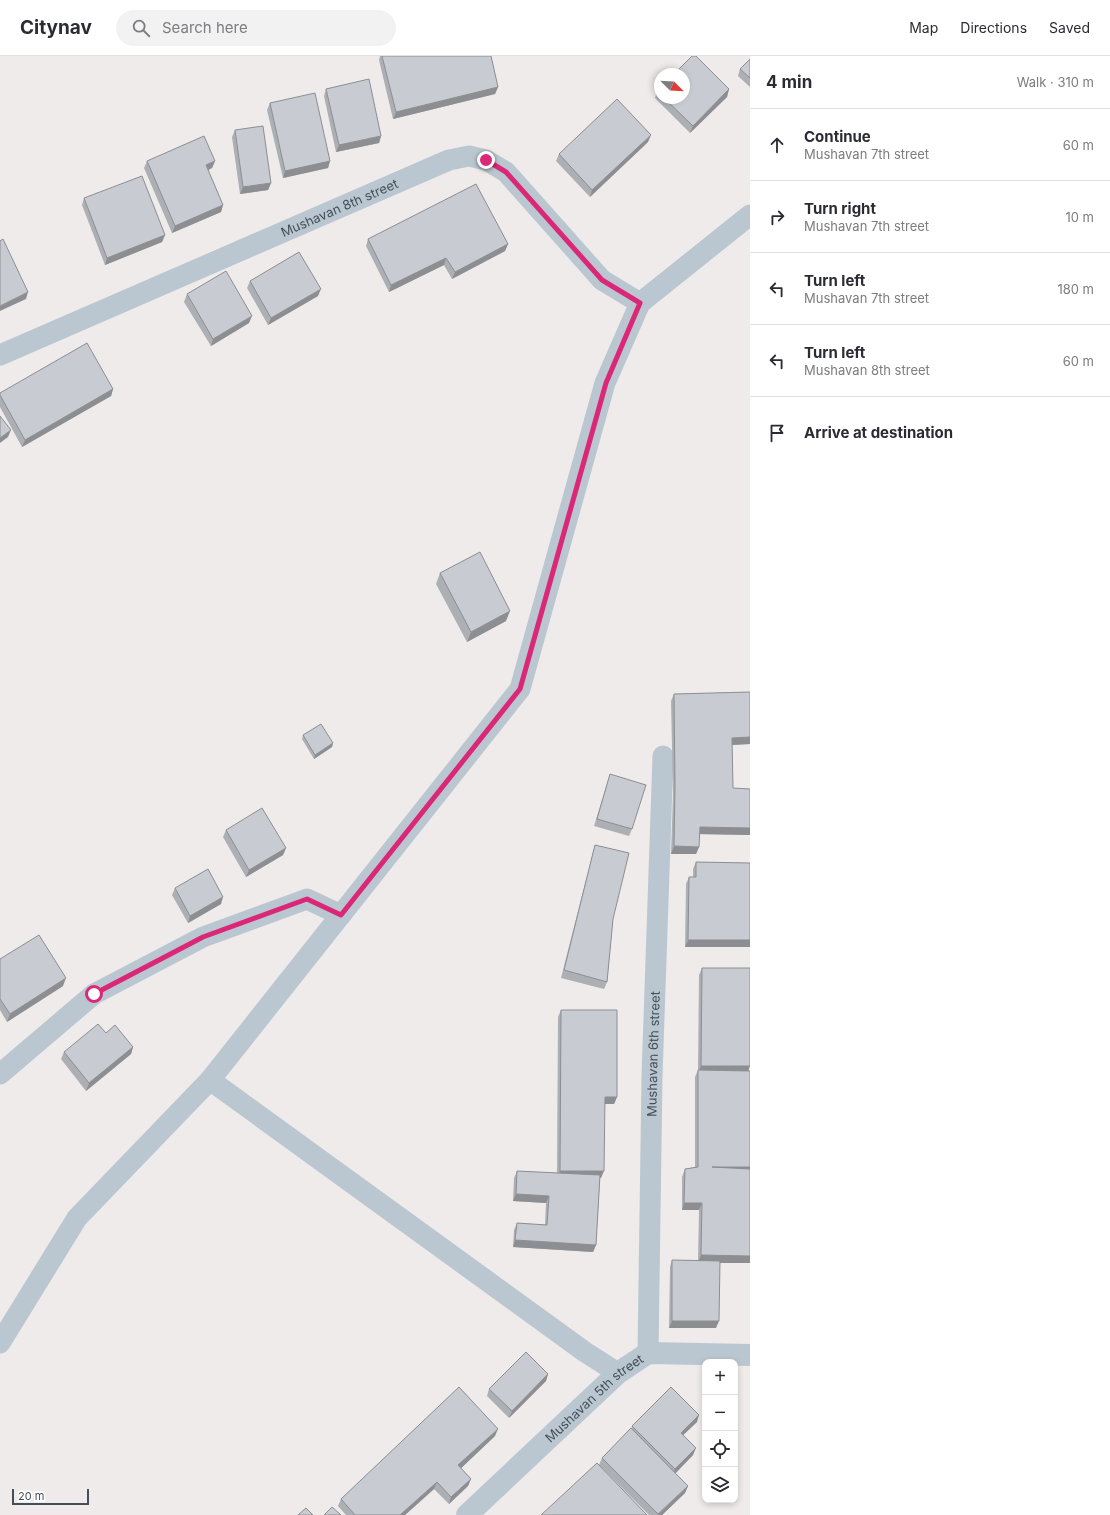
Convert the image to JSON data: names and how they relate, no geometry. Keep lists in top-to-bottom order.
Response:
{
  "streets": {
    "street": ["Mushavan 8th street", "Mushavan 6th street", "Mushavan 5th street"]
  },
  "crossings": [
    ["Mushavan 6th street", "Mushavan 5th street"]
  ],
  "scale_bar": "20 m",
  "north": "bottom right",
  "page": {
    "header": "Citynav",
    "search": "Search here",
    "nav": ["Map", "Directions", "Saved"],
    "heading": ["4 min", "Walk · 310 m"],
    "list": [
      ["Continue", "Mushavan 7th street", "60 m"],
      ["Turn right", "Mushavan 7th street", "10 m"],
      ["Turn left", "Mushavan 7th street", "180 m"],
      ["Turn left", "Mushavan 8th street", "60 m"],
      "Arrive at destination"
    ],
    "map_buttons": ["+", "−"],
    "scale": "20 m"
  }
}
